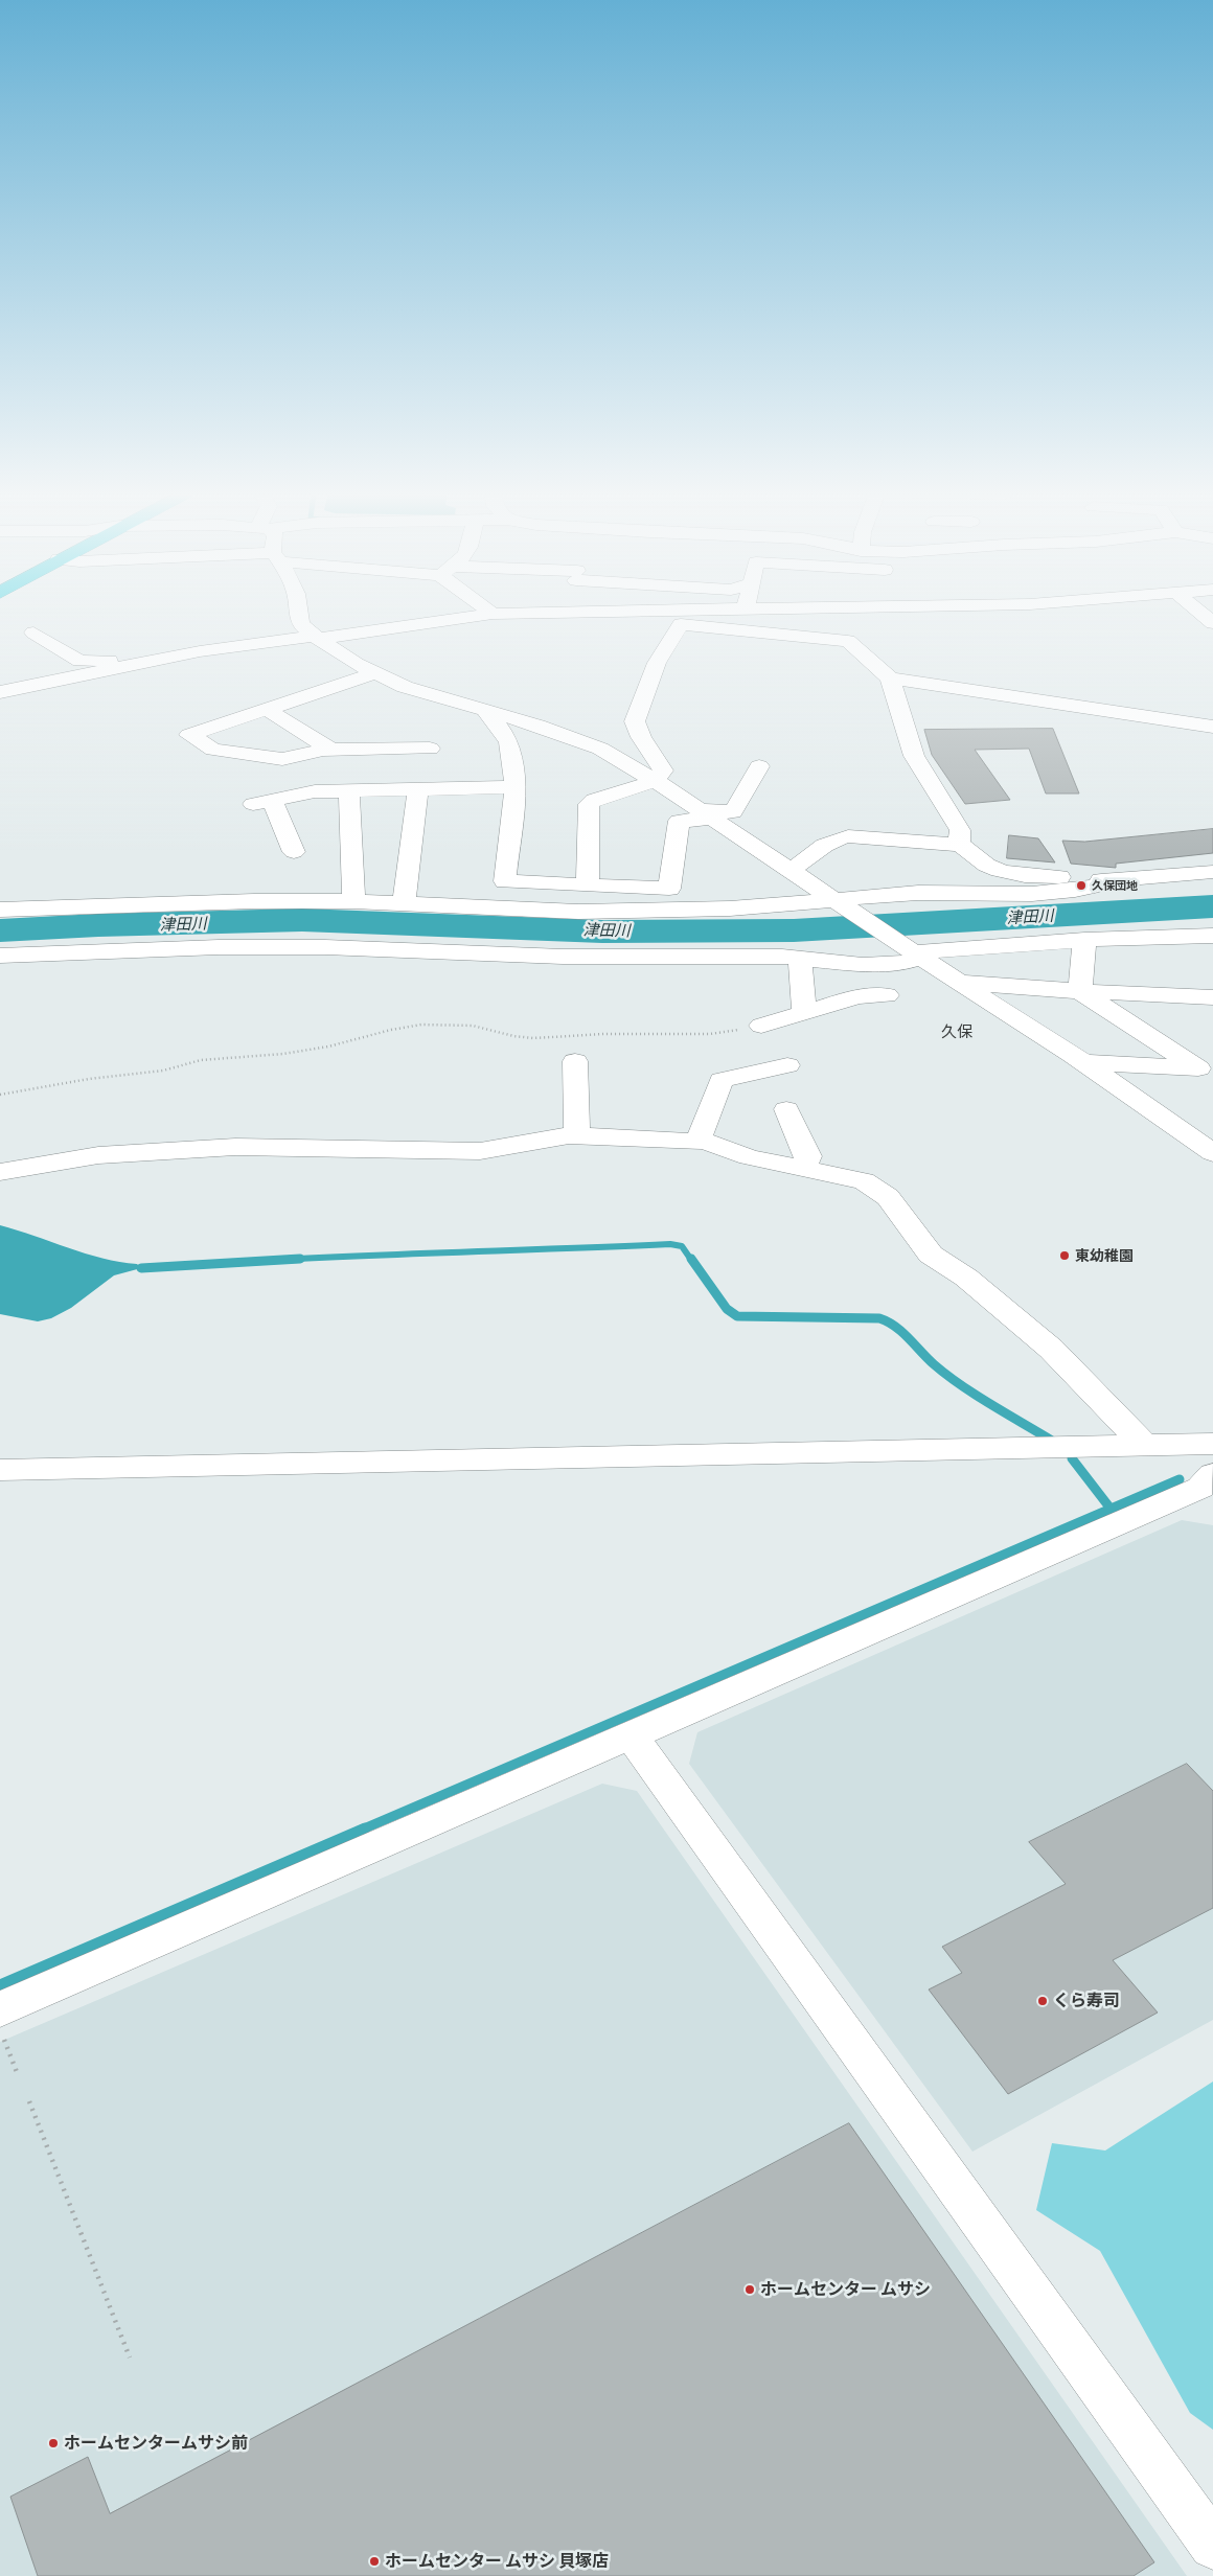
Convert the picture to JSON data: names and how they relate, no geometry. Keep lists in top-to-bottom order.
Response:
{
  "districts": ["久保"],
  "water": ["津田川"],
  "places": [
    "久保団地",
    "東幼稚園",
    "くら寿司",
    "ホームセンター ムサシ",
    "ホームセンタームサシ前",
    "ホームセンター ムサシ 貝塚店"
  ]
}
